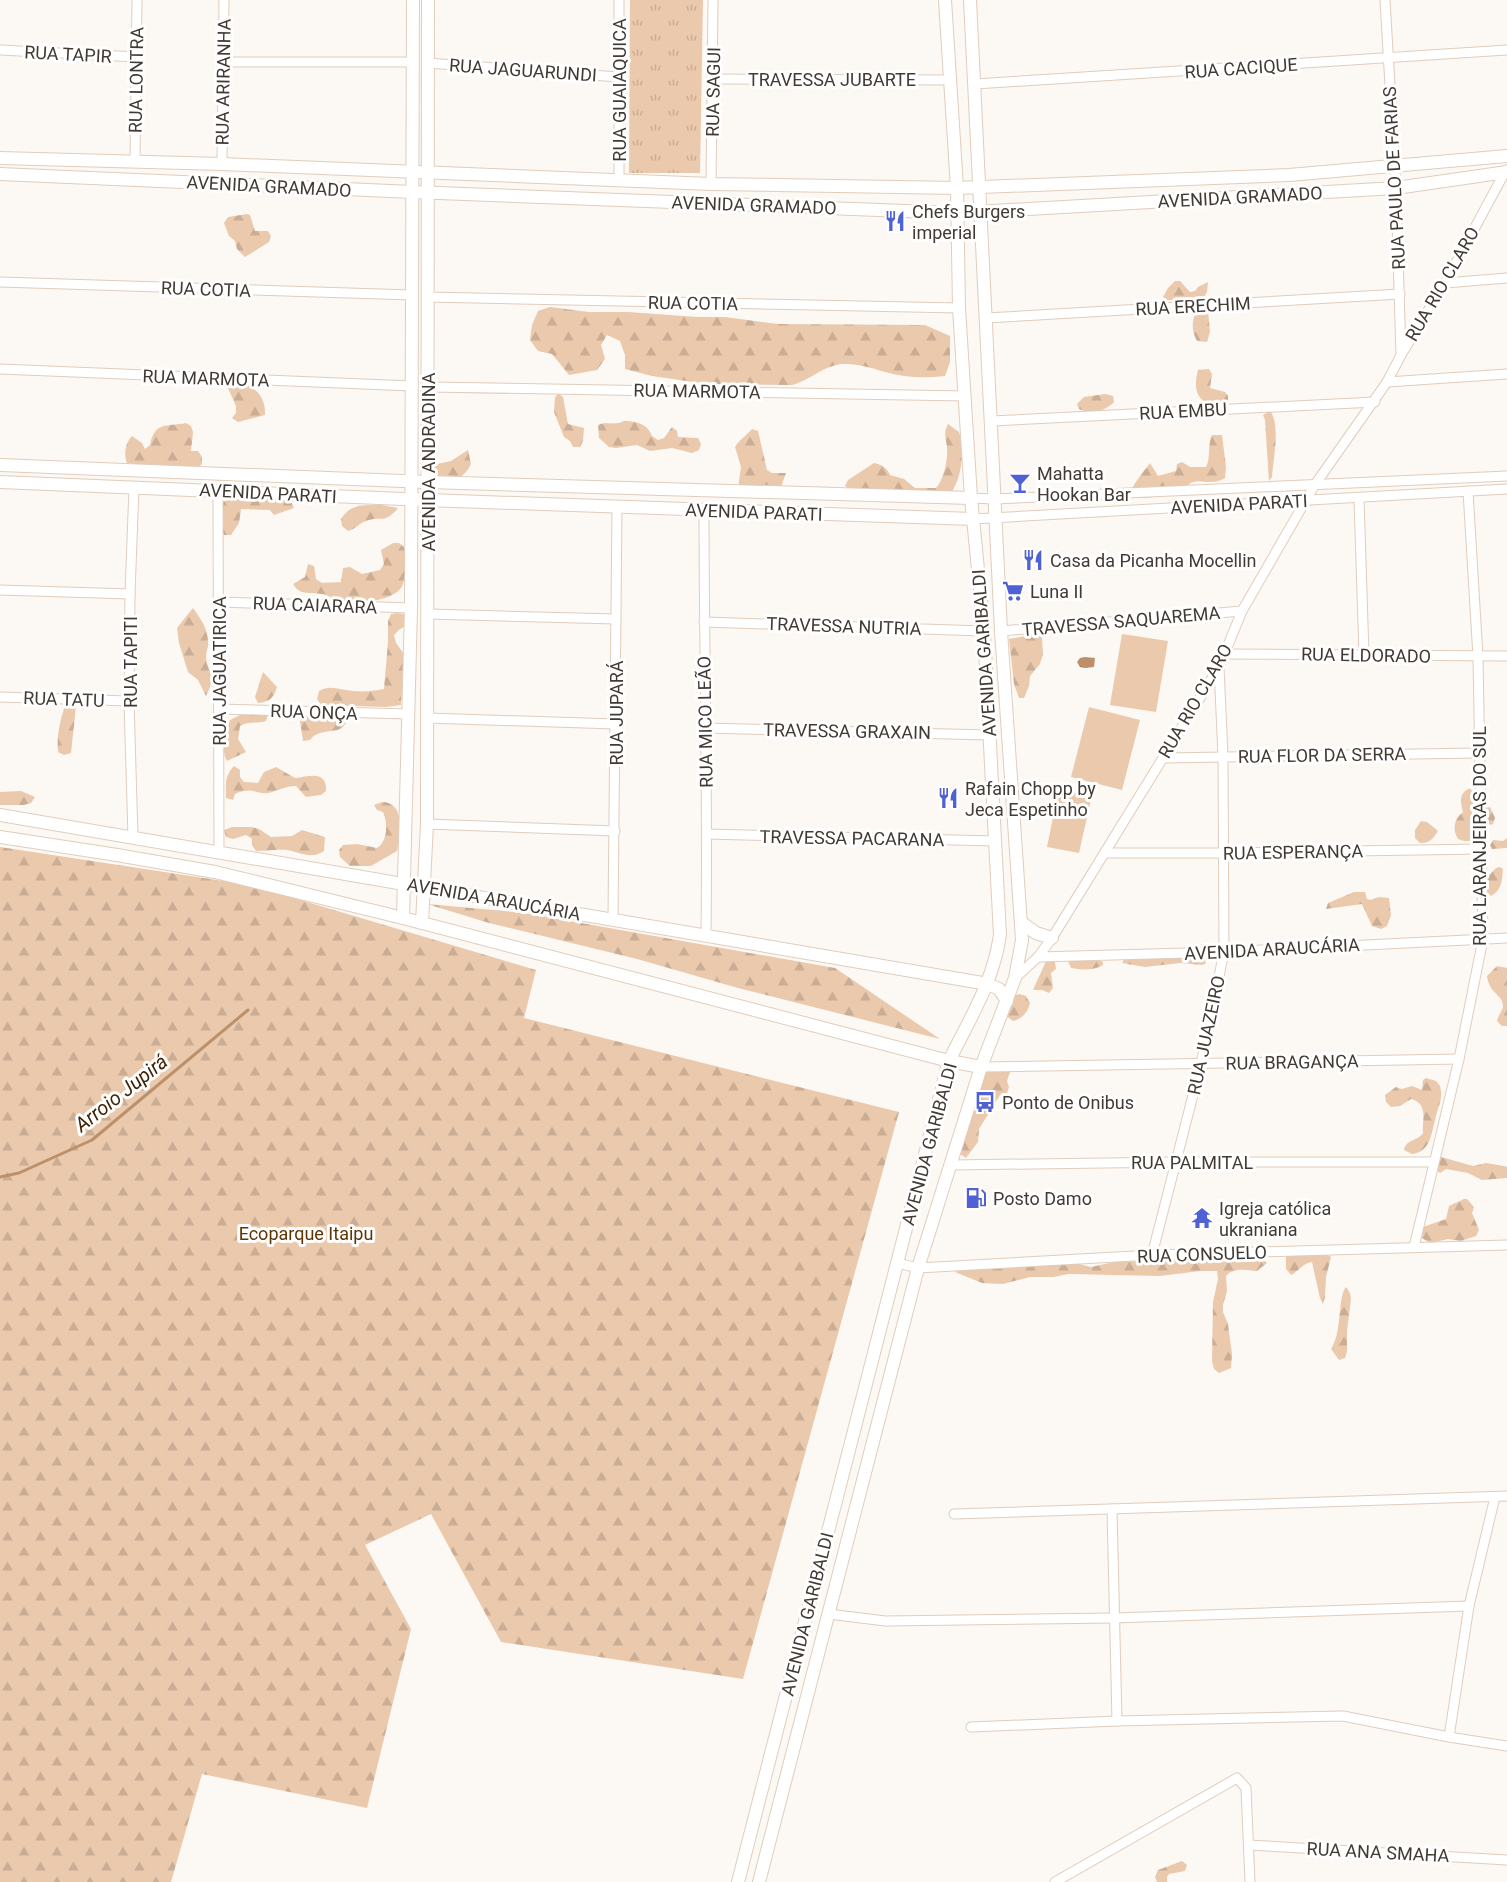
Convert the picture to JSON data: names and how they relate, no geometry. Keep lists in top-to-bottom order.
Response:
{
  "streets": {
    "street": [
      "RUA TAPIR",
      "RUA CACIQUE",
      "RUA JAGUARUNDI",
      "TRAVESSA JUBARTE",
      "RUA LONTRA",
      "RUA ARIRANHA",
      "RUA GUAIAQUICA",
      "RUA SAGUI",
      "RUA PAULO DE FARIAS",
      "AVENIDA GRAMADO",
      "RUA RIO CLARO",
      "RUA COTIA",
      "RUA ERECHIM",
      "RUA MARMOTA",
      "RUA EMBU",
      "AVENIDA ANDRADINA",
      "AVENIDA PARATI",
      "RUA CAIARARA",
      "TRAVESSA SAQUAREMA",
      "TRAVESSA NUTRIA",
      "AVENIDA GARIBALDI",
      "RUA ELDORADO",
      "RUA TAPITI",
      "RUA JAGUATIRICA",
      "RUA TATU",
      "RUA ONÇA",
      "RUA JUPARÁ",
      "RUA MICO LEÃO",
      "TRAVESSA GRAXAIN",
      "RUA FLOR DA SERRA",
      "RUA LARANJEIRAS DO SUL",
      "TRAVESSA PACARANA",
      "RUA ESPERANÇA",
      "AVENIDA ARAUCÁRIA",
      "RUA JUAZEIRO",
      "RUA BRAGANÇA",
      "RUA PALMITAL",
      "RUA CONSUELO",
      "RUA ANA SMAHA"
    ]
  },
  "crossings": [
    ["RUA TAPIR", "RUA LONTRA"],
    ["RUA CACIQUE", "RUA PAULO DE FARIAS"],
    ["RUA CACIQUE", "AVENIDA GARIBALDI"],
    ["RUA JAGUARUNDI", "RUA GUAIAQUICA"],
    ["RUA JAGUARUNDI", "AVENIDA ANDRADINA"],
    ["TRAVESSA JUBARTE", "RUA SAGUI"],
    ["TRAVESSA JUBARTE", "AVENIDA GARIBALDI"],
    ["RUA LONTRA", "AVENIDA GRAMADO"],
    ["RUA ARIRANHA", "AVENIDA GRAMADO"],
    ["RUA GUAIAQUICA", "AVENIDA GRAMADO"],
    ["RUA SAGUI", "AVENIDA GRAMADO"],
    ["RUA PAULO DE FARIAS", "AVENIDA GRAMADO"],
    ["RUA PAULO DE FARIAS", "RUA RIO CLARO"],
    ["RUA PAULO DE FARIAS", "RUA ERECHIM"],
    ["AVENIDA GRAMADO", "RUA RIO CLARO"],
    ["AVENIDA GRAMADO", "AVENIDA ANDRADINA"],
    ["AVENIDA GRAMADO", "AVENIDA GARIBALDI"],
    ["RUA RIO CLARO", "RUA EMBU"],
    ["RUA RIO CLARO", "AVENIDA PARATI"],
    ["RUA RIO CLARO", "TRAVESSA SAQUAREMA"],
    ["RUA RIO CLARO", "AVENIDA GARIBALDI"],
    ["RUA RIO CLARO", "RUA ELDORADO"],
    ["RUA RIO CLARO", "RUA FLOR DA SERRA"],
    ["RUA RIO CLARO", "RUA ESPERANÇA"],
    ["RUA RIO CLARO", "AVENIDA ARAUCÁRIA"],
    ["RUA RIO CLARO", "RUA JUAZEIRO"],
    ["RUA COTIA", "AVENIDA ANDRADINA"],
    ["RUA COTIA", "AVENIDA GARIBALDI"],
    ["RUA ERECHIM", "AVENIDA GARIBALDI"],
    ["RUA MARMOTA", "AVENIDA ANDRADINA"],
    ["RUA MARMOTA", "AVENIDA GARIBALDI"],
    ["RUA EMBU", "AVENIDA GARIBALDI"],
    ["AVENIDA ANDRADINA", "AVENIDA PARATI"],
    ["AVENIDA ANDRADINA", "RUA CAIARARA"],
    ["AVENIDA ANDRADINA", "RUA ONÇA"],
    ["AVENIDA ANDRADINA", "AVENIDA ARAUCÁRIA"],
    ["AVENIDA PARATI", "AVENIDA GARIBALDI"],
    ["AVENIDA PARATI", "RUA TAPITI"],
    ["AVENIDA PARATI", "RUA JAGUATIRICA"],
    ["AVENIDA PARATI", "RUA JUPARÁ"],
    ["AVENIDA PARATI", "RUA MICO LEÃO"],
    ["AVENIDA PARATI", "RUA LARANJEIRAS DO SUL"],
    ["RUA CAIARARA", "RUA JAGUATIRICA"],
    ["TRAVESSA SAQUAREMA", "AVENIDA GARIBALDI"],
    ["TRAVESSA NUTRIA", "AVENIDA GARIBALDI"],
    ["TRAVESSA NUTRIA", "RUA MICO LEÃO"],
    ["AVENIDA GARIBALDI", "TRAVESSA GRAXAIN"],
    ["AVENIDA GARIBALDI", "TRAVESSA PACARANA"],
    ["AVENIDA GARIBALDI", "AVENIDA ARAUCÁRIA"],
    ["AVENIDA GARIBALDI", "RUA BRAGANÇA"],
    ["AVENIDA GARIBALDI", "RUA PALMITAL"],
    ["AVENIDA GARIBALDI", "RUA CONSUELO"],
    ["RUA ELDORADO", "RUA LARANJEIRAS DO SUL"],
    ["RUA TAPITI", "RUA TATU"],
    ["RUA TAPITI", "AVENIDA ARAUCÁRIA"],
    ["RUA JAGUATIRICA", "RUA ONÇA"],
    ["RUA JAGUATIRICA", "AVENIDA ARAUCÁRIA"],
    ["RUA JUPARÁ", "AVENIDA ARAUCÁRIA"],
    ["RUA MICO LEÃO", "TRAVESSA GRAXAIN"],
    ["RUA MICO LEÃO", "TRAVESSA PACARANA"],
    ["RUA MICO LEÃO", "AVENIDA ARAUCÁRIA"],
    ["RUA FLOR DA SERRA", "RUA LARANJEIRAS DO SUL"],
    ["RUA FLOR DA SERRA", "RUA JUAZEIRO"],
    ["RUA LARANJEIRAS DO SUL", "RUA ESPERANÇA"],
    ["RUA LARANJEIRAS DO SUL", "AVENIDA ARAUCÁRIA"],
    ["RUA LARANJEIRAS DO SUL", "RUA BRAGANÇA"],
    ["RUA LARANJEIRAS DO SUL", "RUA PALMITAL"],
    ["RUA LARANJEIRAS DO SUL", "RUA CONSUELO"],
    ["RUA ESPERANÇA", "RUA JUAZEIRO"],
    ["AVENIDA ARAUCÁRIA", "RUA JUAZEIRO"],
    ["AVENIDA ARAUCÁRIA", "RUA BRAGANÇA"],
    ["RUA JUAZEIRO", "RUA BRAGANÇA"],
    ["RUA JUAZEIRO", "RUA PALMITAL"],
    ["RUA JUAZEIRO", "RUA CONSUELO"]
  ],
  "water": ["Arroio Jupirá"],
  "parks": ["Ecoparque Itaipu"],
  "places": {
    "restaurant": ["Chefs Burgers imperial", "Casa da Picanha Mocellin", "Rafain Chopp by Jeca Espetinho"],
    "bar": ["Mahatta Hookan Bar"],
    "supermarket": ["Luna II"],
    "bus stop": ["Ponto de Onibus"],
    "fuel station": ["Posto Damo"],
    "temple": ["Igreja católica ukraniana"]
  }
}
